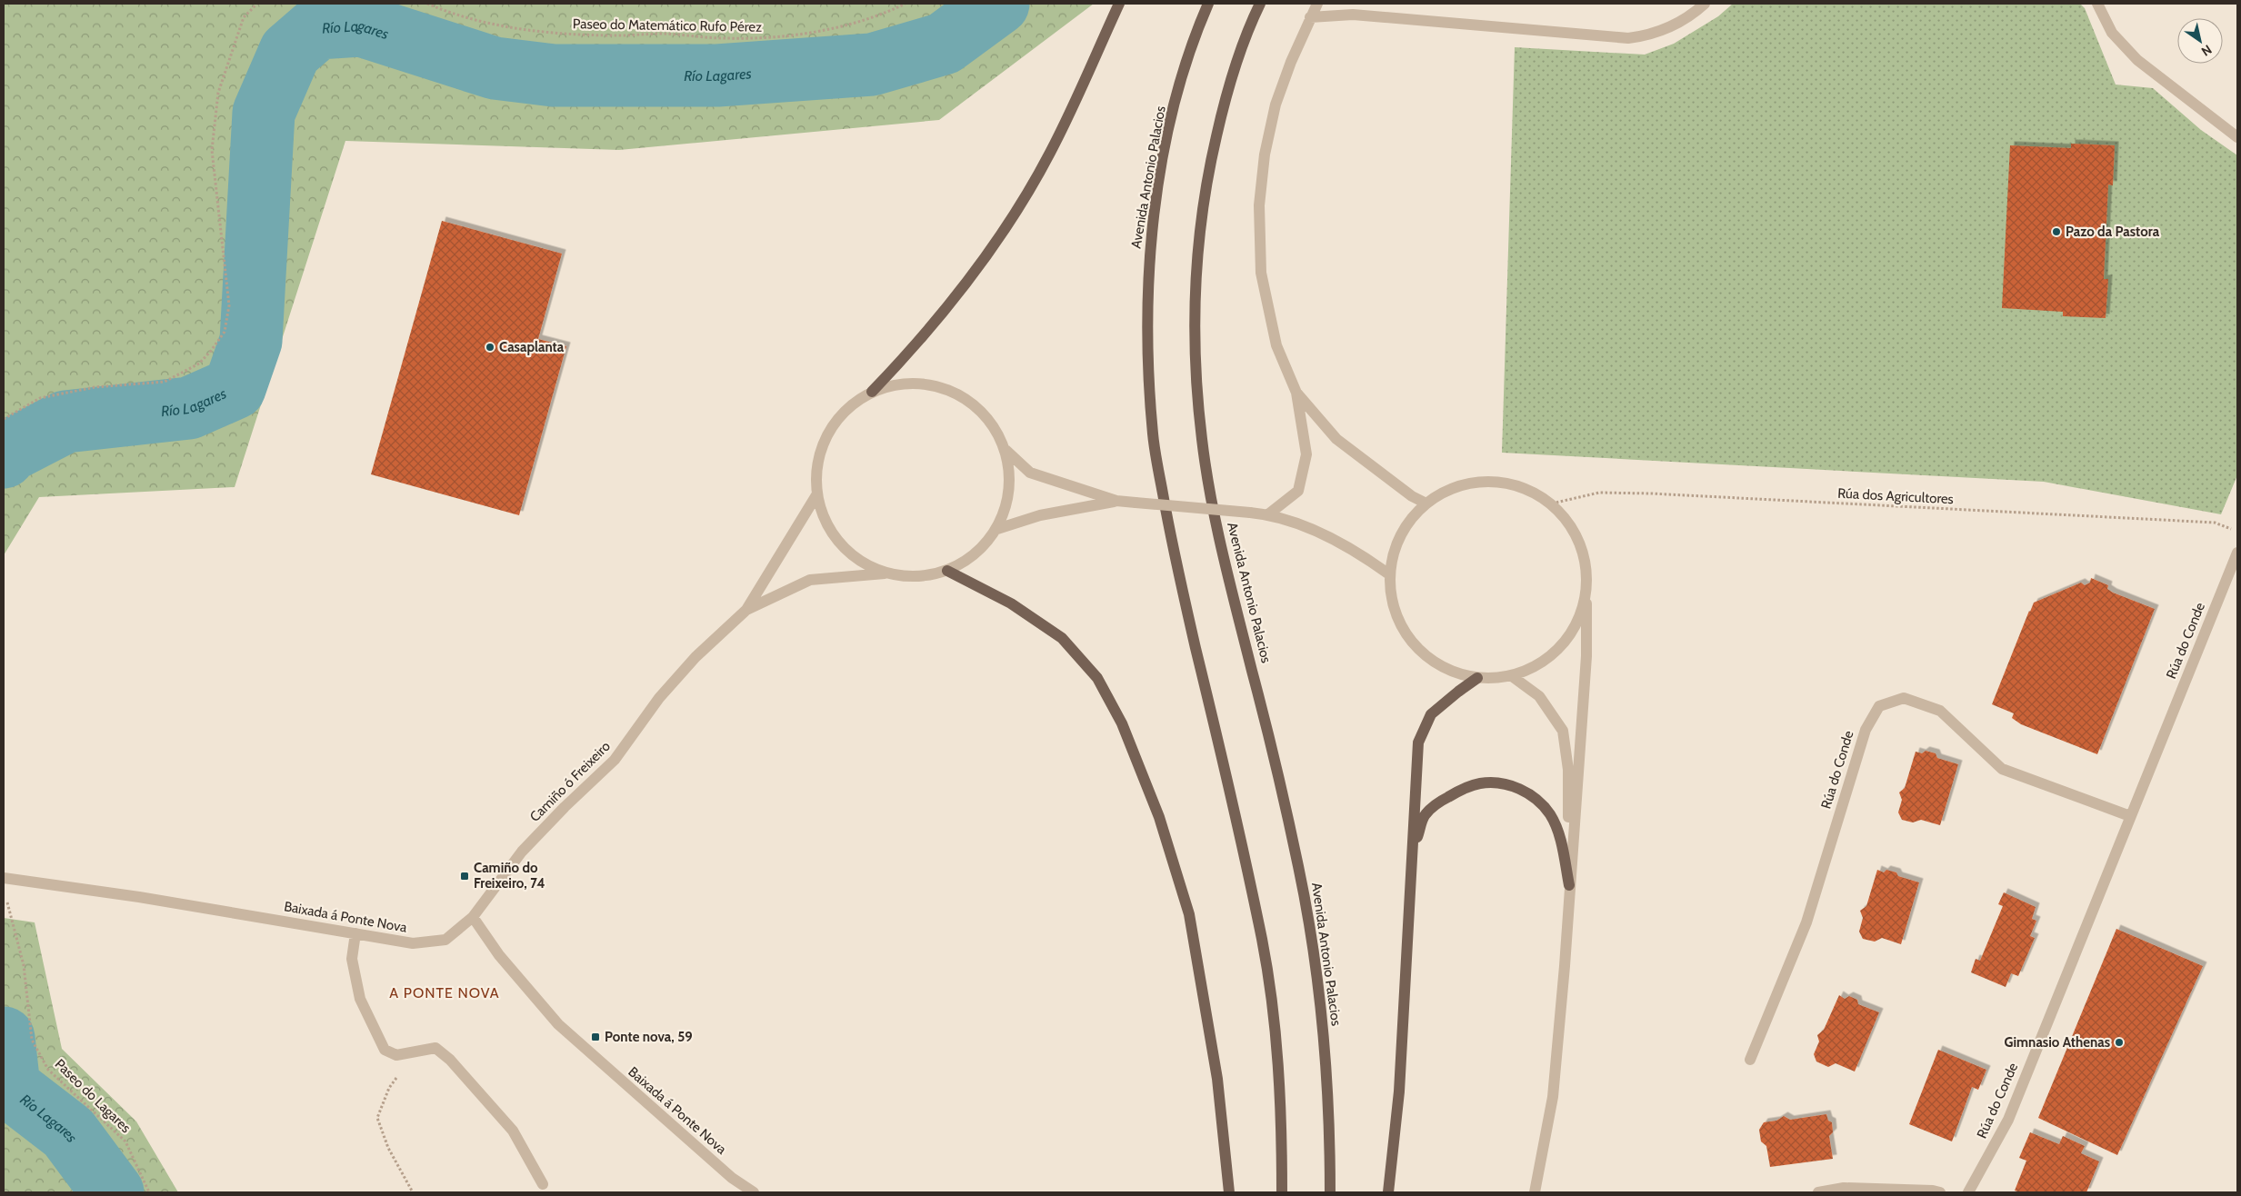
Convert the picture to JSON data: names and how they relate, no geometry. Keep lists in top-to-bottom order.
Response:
{
  "streets": {
    "main road": ["Avenida Antonio Palacios"],
    "street": ["Rúa do Conde", "Camiño ó Freixeiro", "Baixada á Ponte Nova"],
    "path": ["Paseo do Matemático Rufo Pérez", "Rúa dos Agricultores", "Paseo do Lagares"]
  },
  "crossings": [
    ["Camiño ó Freixeiro", "Baixada á Ponte Nova"],
    ["Baixada á Ponte Nova", "Paseo do Lagares"]
  ],
  "districts": ["A PONTE NOVA"],
  "water": ["Río Lagares"],
  "places": {
    "other": ["Pazo da Pastora", "Casaplanta", "Gimnasio Athenas"],
    "transit": ["Camiño do Freixeiro, 74", "Ponte nova, 59"]
  },
  "north": "bottom right"
}
